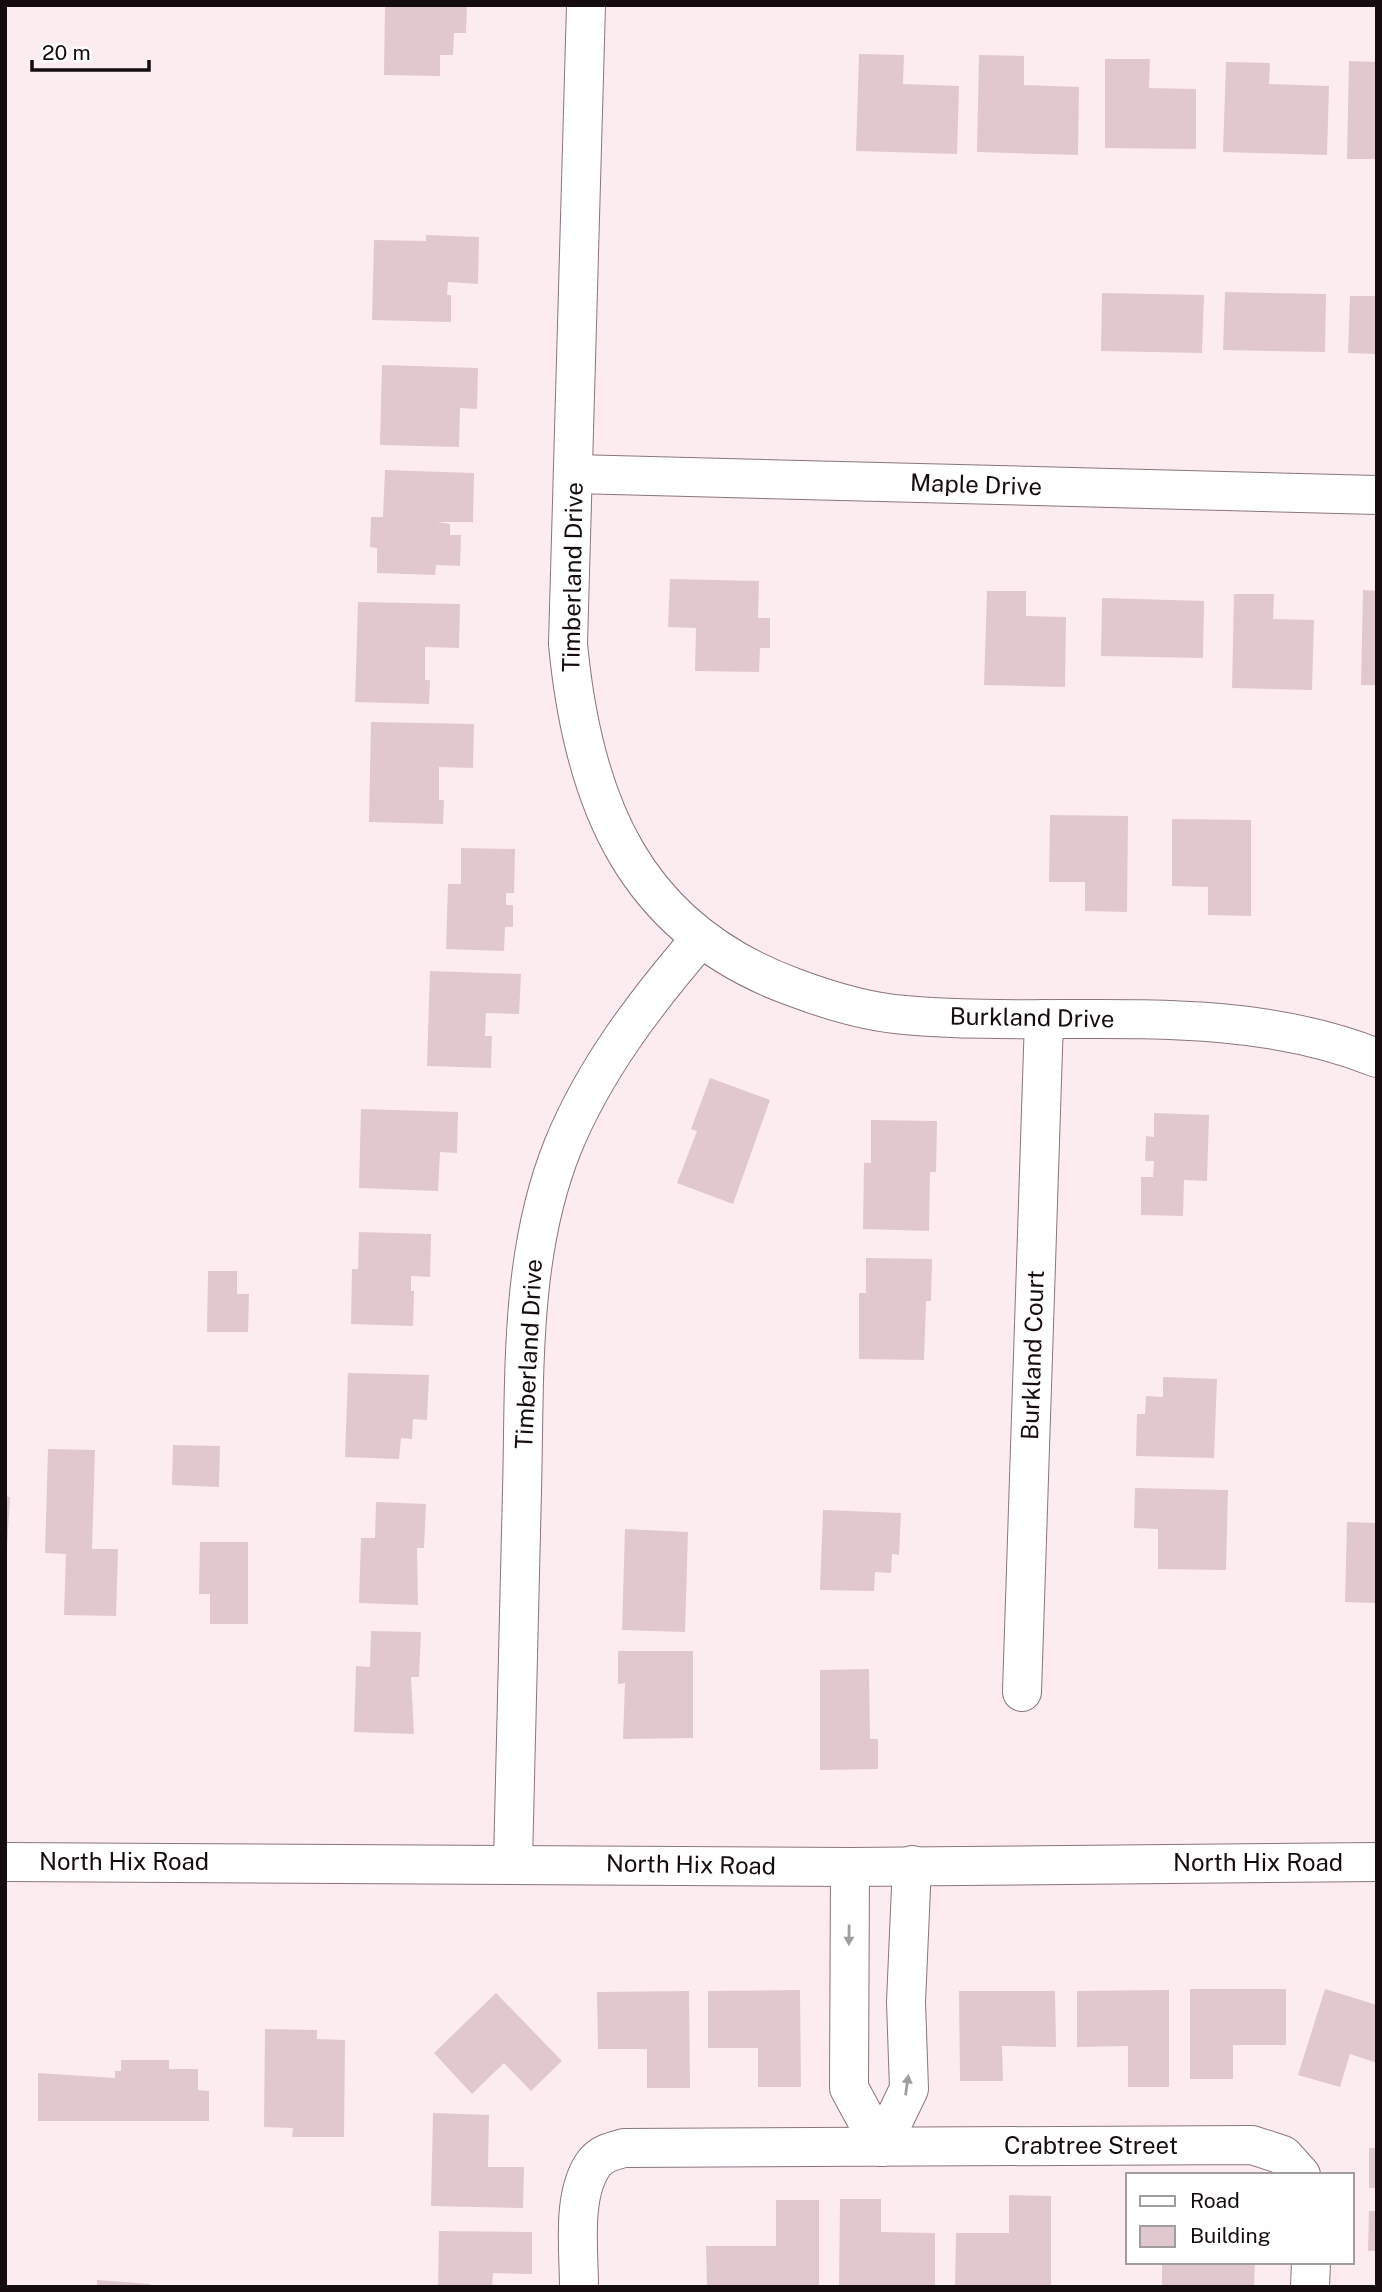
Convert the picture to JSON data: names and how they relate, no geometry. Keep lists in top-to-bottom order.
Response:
{
  "streets": {
    "street": [
      "Maple Drive",
      "Timberland Drive",
      "Burkland Drive",
      "Burkland Court",
      "North Hix Road",
      "Crabtree Street"
    ]
  },
  "crossings": [
    ["Maple Drive", "Timberland Drive"],
    ["Timberland Drive", "Burkland Drive"],
    ["Timberland Drive", "North Hix Road"],
    ["Burkland Drive", "Burkland Court"]
  ],
  "legend": ["Road", "Building"],
  "scale_bar": "20 m"
}
